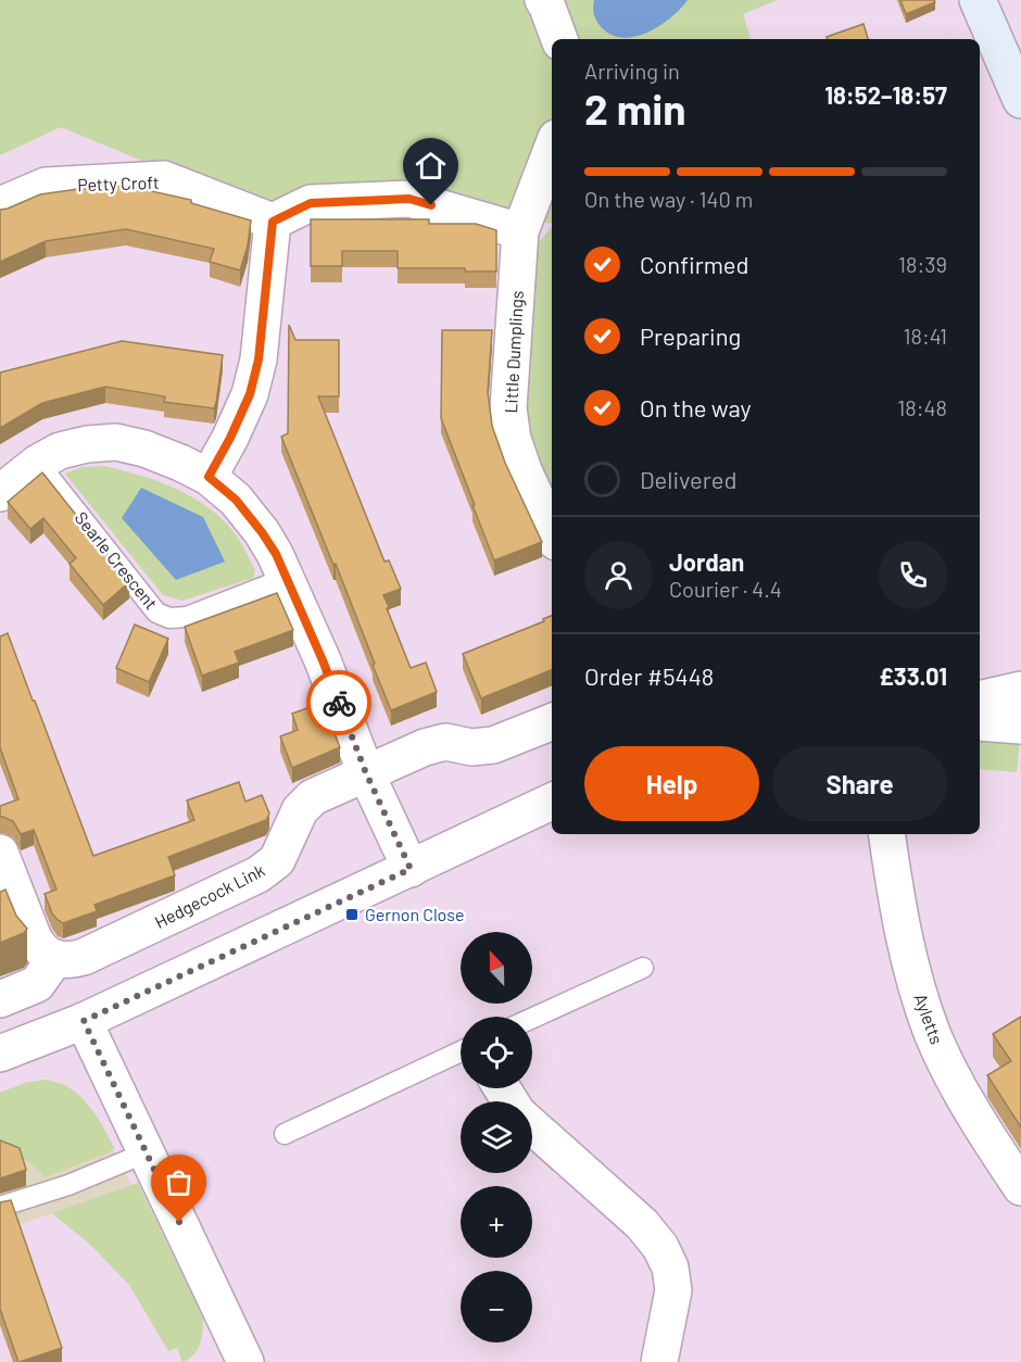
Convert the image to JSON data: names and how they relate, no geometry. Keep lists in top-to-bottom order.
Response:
{
  "streets": {
    "street": [
      "Petty Croft",
      "Little Dumplings",
      "Hedgecock Link",
      "Ayletts"
    ],
    "lane": ["Searle Crescent"]
  },
  "places": {
    "transit": ["Gernon Close"]
  },
  "north": "top",
  "page": {
    "heading": ["2 min", "Arriving in", "18:52–18:57"],
    "panel": [
      "Jordan",
      "Courier · 4.4",
      "Order #5448",
      "£33.01"
    ],
    "bar": "On the way · 140 m",
    "list": [
      ["Confirmed", "18:39"],
      ["Preparing", "18:41"],
      ["On the way", "18:48"],
      "Delivered"
    ],
    "buttons": ["Help", "Share"],
    "map_buttons": ["+", "−"]
  }
}
